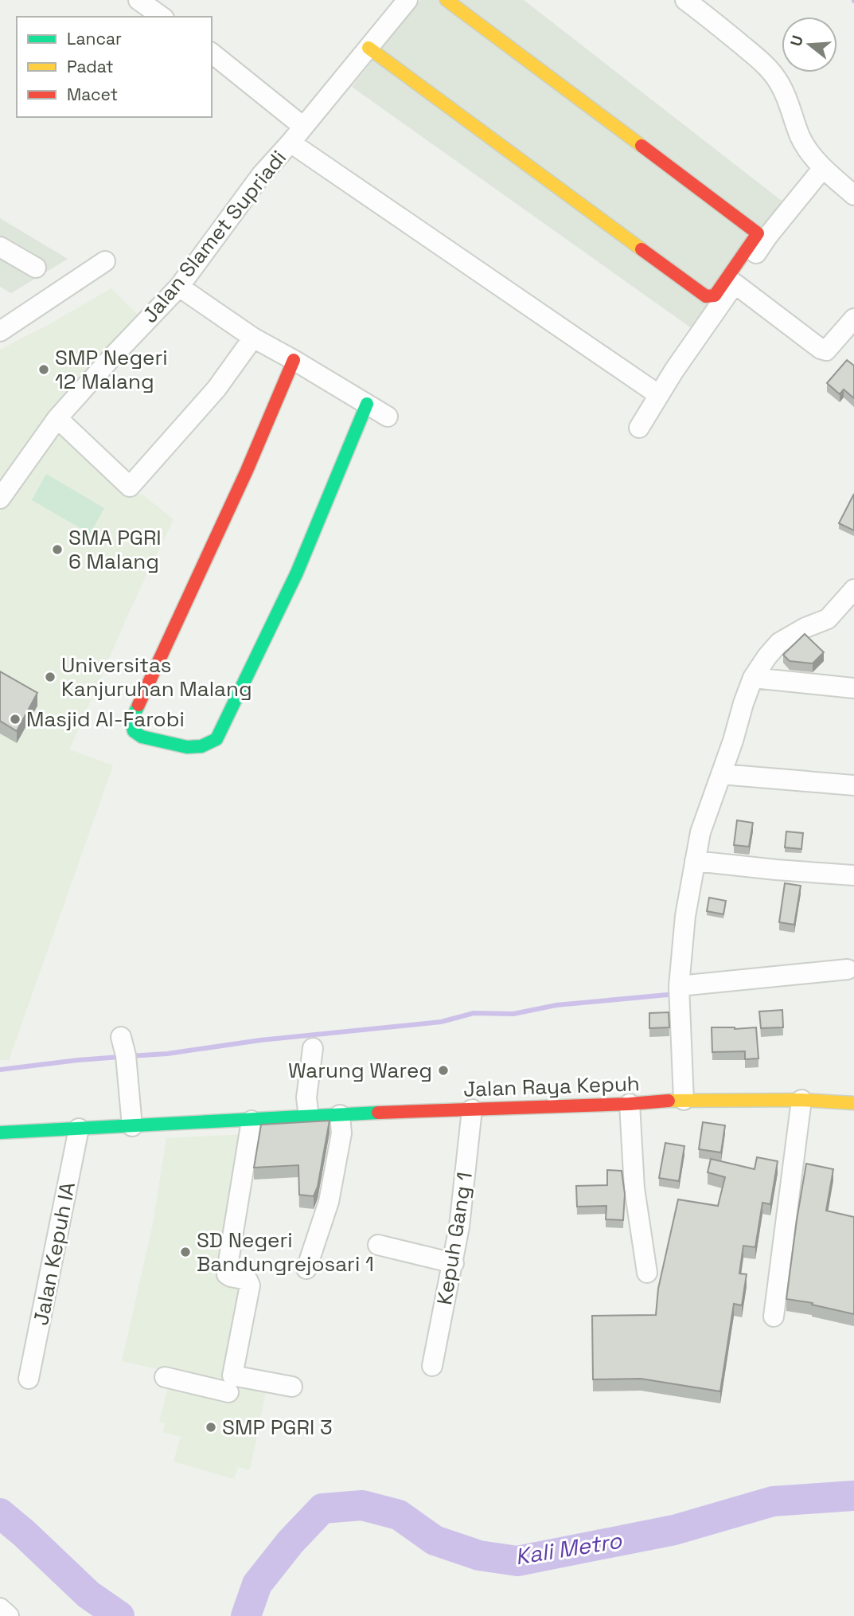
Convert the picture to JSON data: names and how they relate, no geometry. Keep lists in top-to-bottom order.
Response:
{
  "streets": {
    "street": [
      "Jalan Slamet Supriadi",
      "Jalan Raya Kepuh",
      "Kepuh Gang 1",
      "Jalan Kepuh IA"
    ]
  },
  "crossings": [
    ["Jalan Raya Kepuh", "Kepuh Gang 1"],
    ["Jalan Raya Kepuh", "Jalan Kepuh IA"]
  ],
  "water": ["Kali Metro"],
  "places": [
    "SMP Negeri 12 Malang",
    "SMA PGRI 6 Malang",
    "Universitas Kanjuruhan Malang",
    "Masjid Al-Farobi",
    "Warung Wareg",
    "SD Negeri Bandungrejosari 1",
    "SMP PGRI 3"
  ],
  "legend": ["Lancar", "Padat", "Macet"],
  "north": "left"
}
